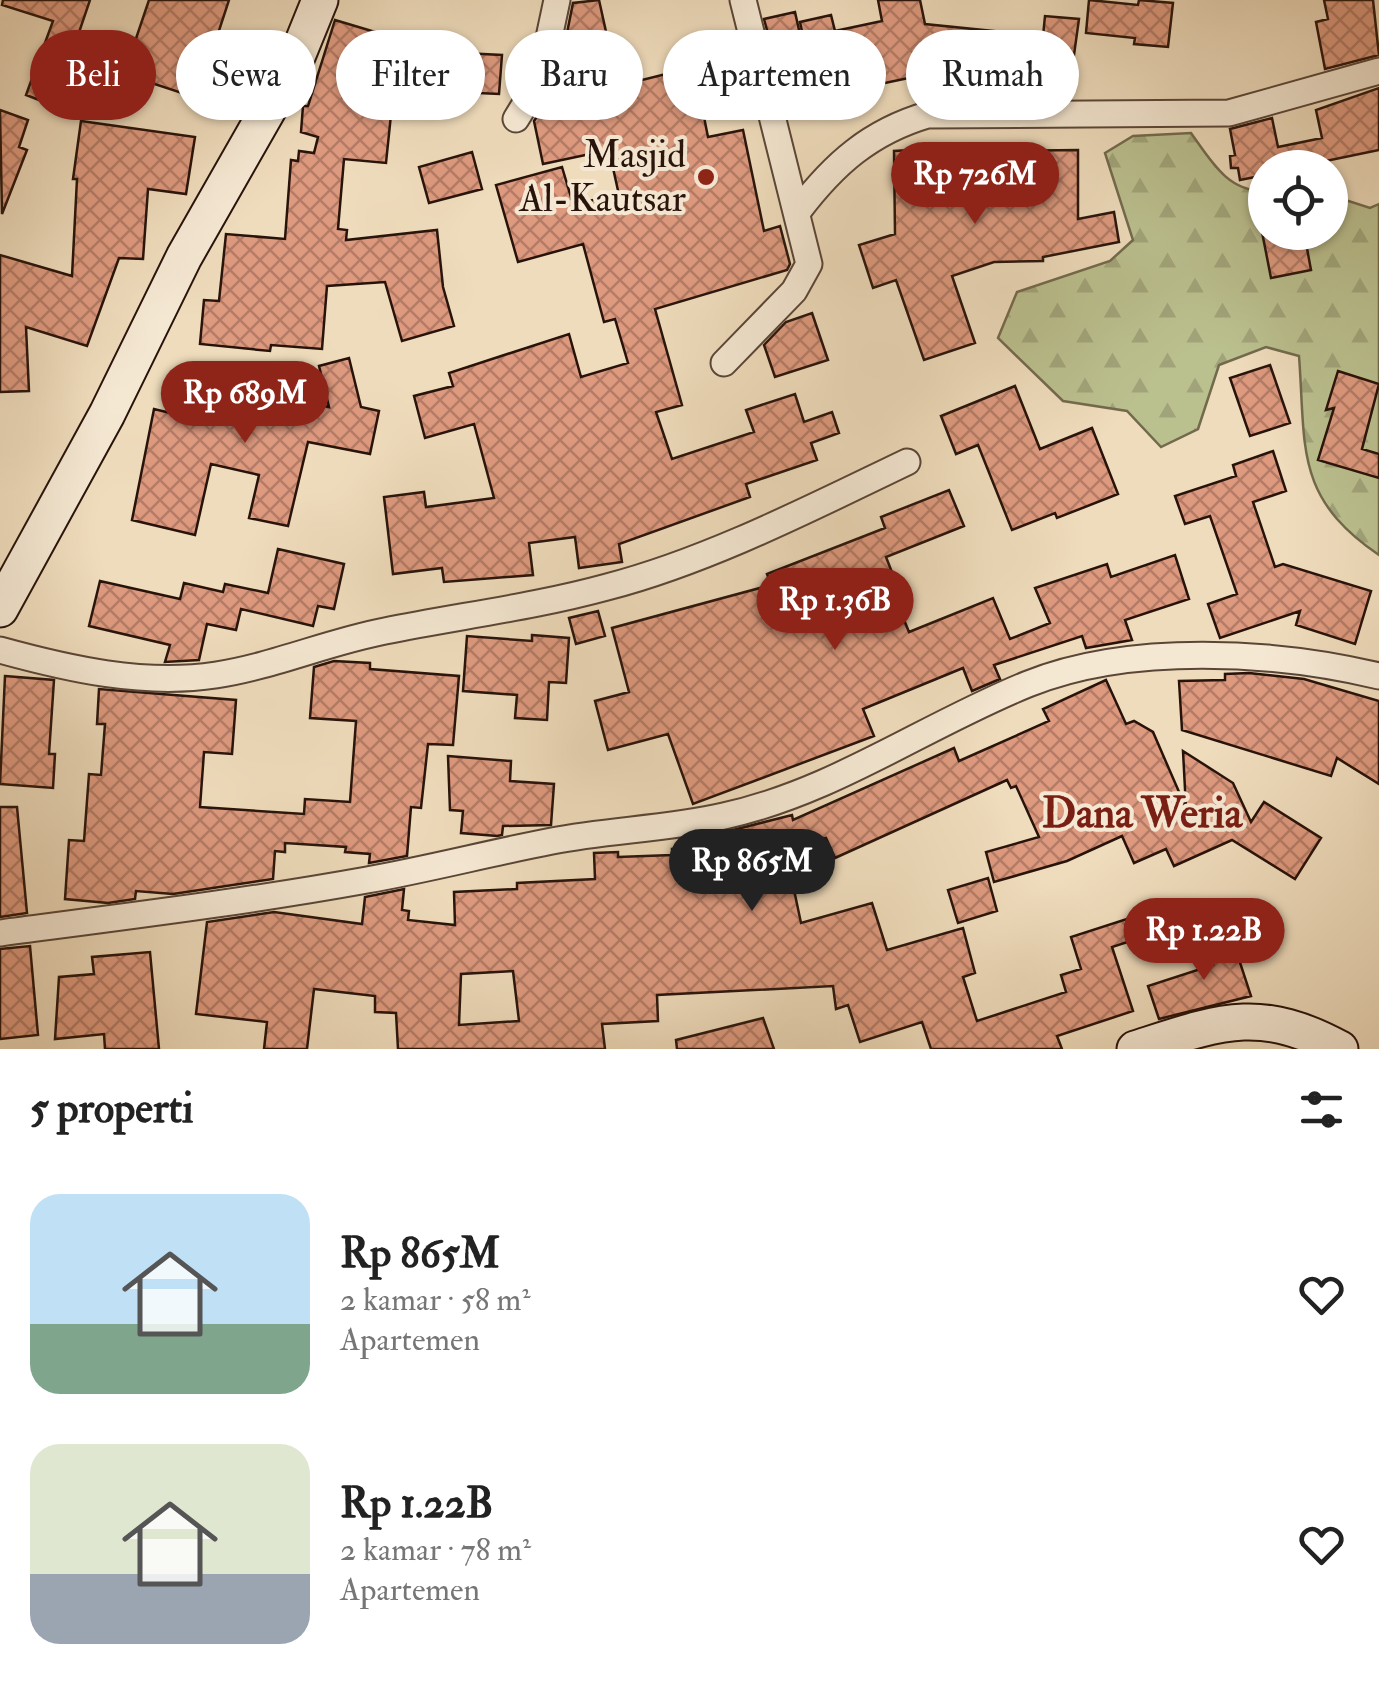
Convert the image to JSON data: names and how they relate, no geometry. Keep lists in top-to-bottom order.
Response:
{
  "districts": ["Dana Weria"],
  "places": ["Masjid Al-Kautsar"],
  "page": {
    "chip": [
      "Beli",
      "Sewa",
      "Filter",
      "Baru",
      "Apartemen",
      "Rumah"
    ],
    "price": [
      "Rp 726M",
      "Rp 689M",
      "Rp 1.36B",
      "Rp 865M",
      "Rp 1.22B"
    ],
    "heading": "5 properti",
    "list": [
      {
        "name": "Rp 865M",
        "note": "2 kamar · 58 m² · Apartemen"
      },
      {
        "name": "Rp 1.22B",
        "note": "2 kamar · 78 m² · Apartemen"
      }
    ]
  }
}
